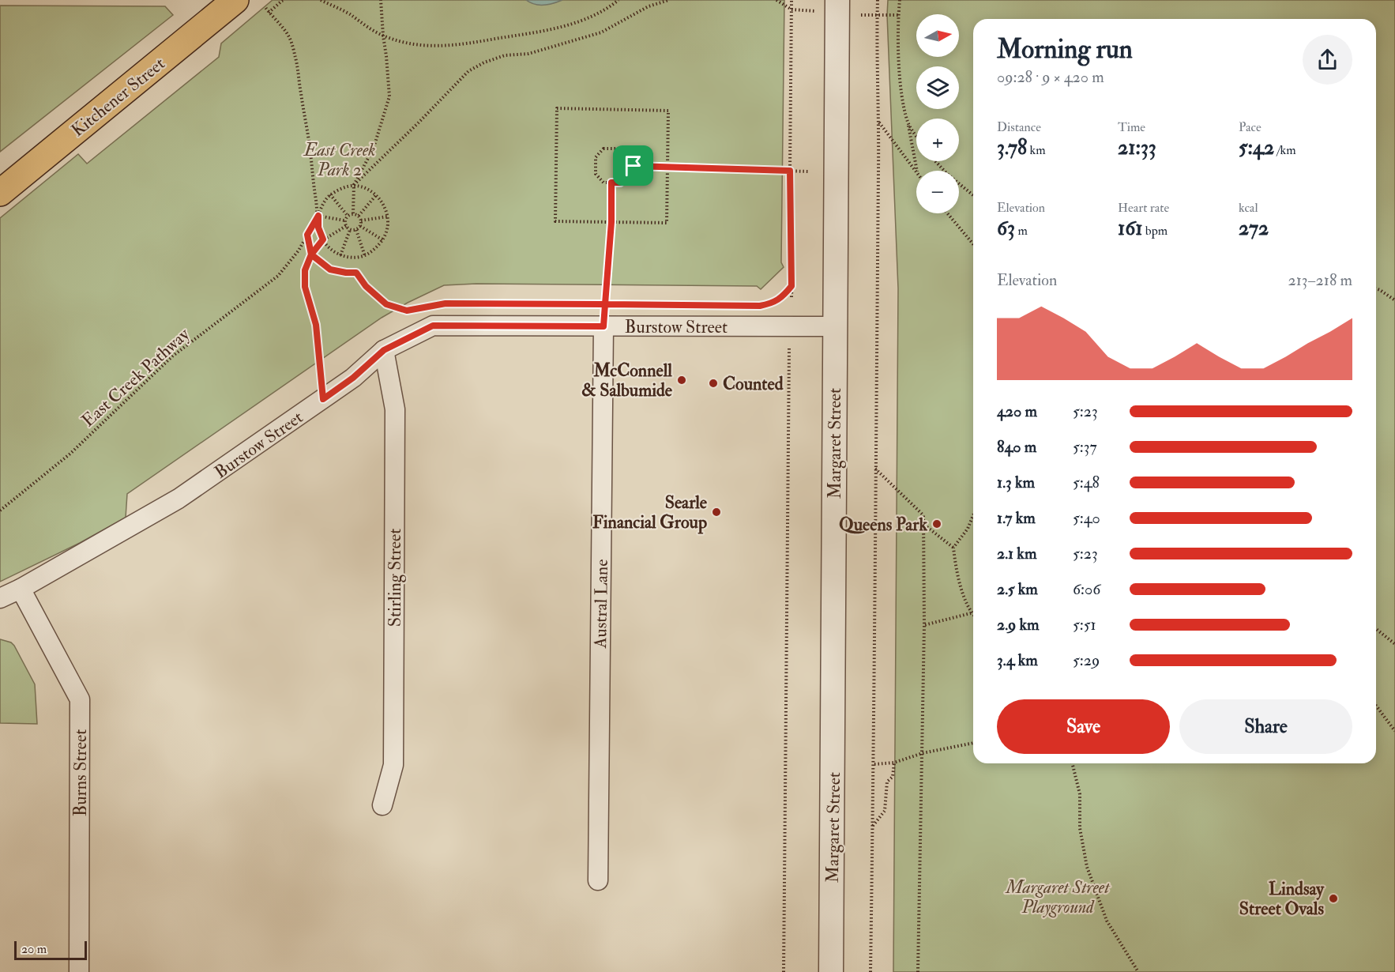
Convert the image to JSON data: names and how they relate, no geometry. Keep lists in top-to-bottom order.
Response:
{
  "streets": {
    "main road": ["Kitchener Street"],
    "street": [
      "Burstow Street",
      "Margaret Street",
      "Stirling Street",
      "Austral Lane",
      "Burns Street"
    ],
    "path": ["East Creek Pathway"]
  },
  "crossings": [
    ["Burstow Street", "Margaret Street"],
    ["Burstow Street", "Stirling Street"],
    ["Burstow Street", "Austral Lane"],
    ["Burstow Street", "Burns Street"]
  ],
  "parks": ["East Creek Park 2", "Margaret Street Playground"],
  "places": [
    "McConnell & Salbumide",
    "Counted",
    "Searle Financial Group",
    "Queens Park",
    "Lindsay Street Ovals"
  ],
  "scale_bar": "20 m",
  "north": "right",
  "page": {
    "map_buttons": ["+", "−"],
    "heading": ["Morning run", "09:28 · 9 × 420 m"],
    "stats": [
      ["Distance", "3.78 km"],
      ["Time", "21:33"],
      ["Pace", "5:42 /km"],
      ["Elevation", "63 m"],
      ["Heart rate", "161 bpm"],
      ["kcal", "272"]
    ],
    "chart": ["Elevation", "213–218 m"],
    "list": [
      {
        "name": "420 m",
        "note": "5:23"
      },
      {
        "name": "840 m",
        "note": "5:37"
      },
      {
        "name": "1.3 km",
        "note": "5:48"
      },
      {
        "name": "1.7 km",
        "note": "5:40"
      },
      {
        "name": "2.1 km",
        "note": "5:23"
      },
      {
        "name": "2.5 km",
        "note": "6:06"
      },
      {
        "name": "2.9 km",
        "note": "5:51"
      },
      {
        "name": "3.4 km",
        "note": "5:29"
      }
    ],
    "buttons": ["Save", "Share"],
    "scale": "20 m"
  }
}
